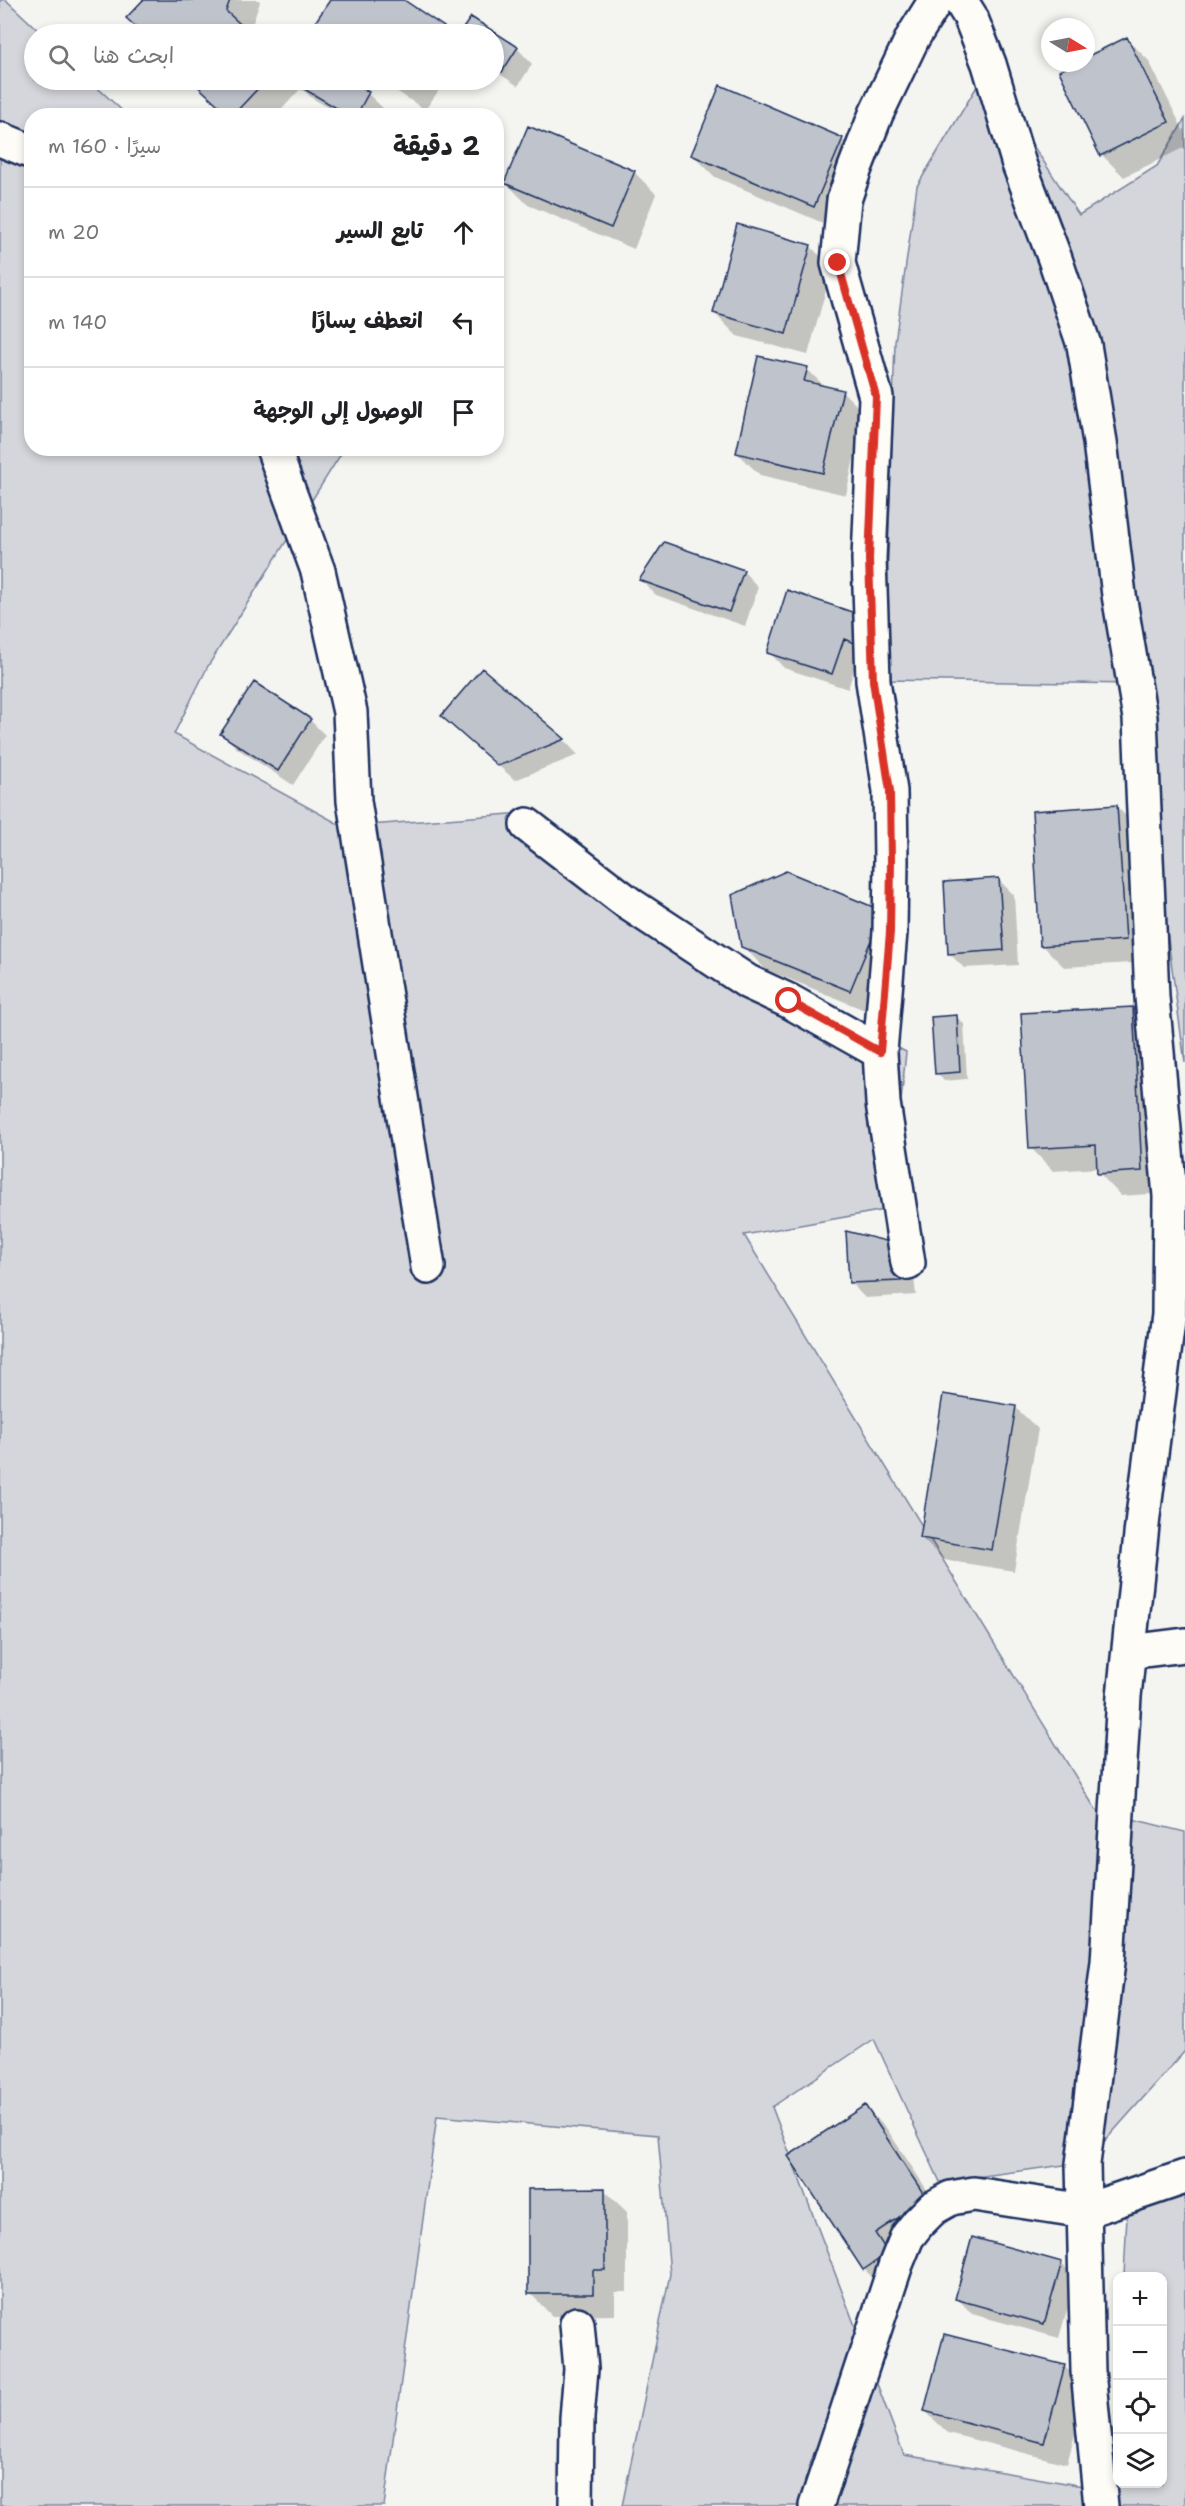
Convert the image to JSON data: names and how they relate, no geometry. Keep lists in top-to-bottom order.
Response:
{
  "north": "right",
  "page": {
    "search": "ابحث هنا",
    "heading": ["2 دقيقة", "سيرًا · 160 m"],
    "list": [
      ["تابع السير", "20 m"],
      ["انعطف يسارًا", "140 m"],
      "الوصول إلى الوجهة"
    ],
    "map_buttons": ["+", "−"]
  }
}
